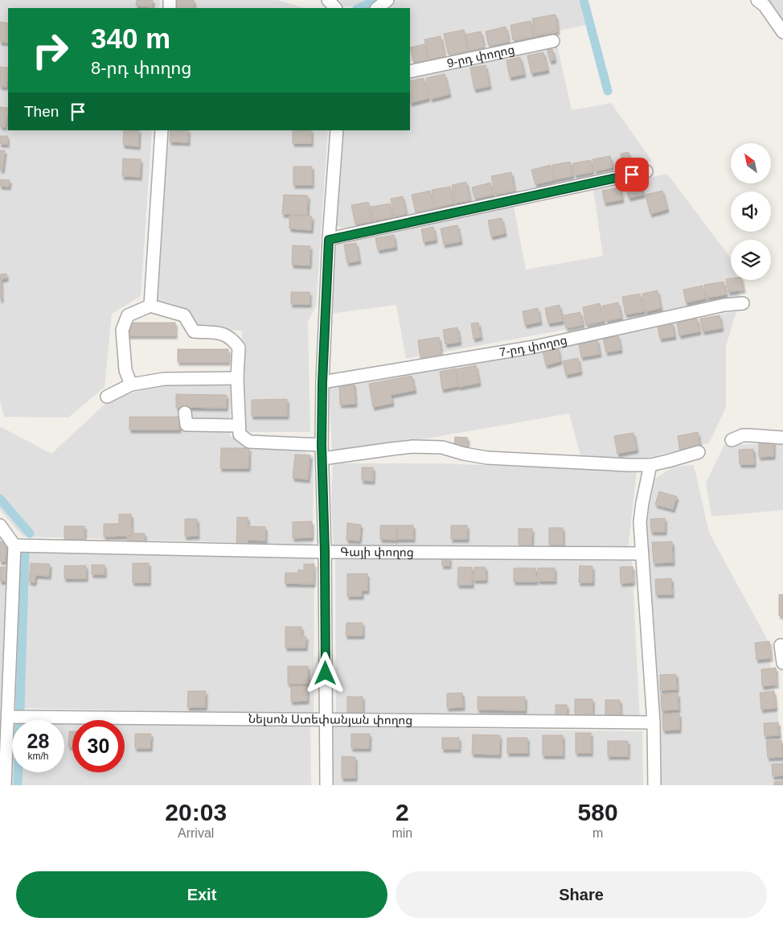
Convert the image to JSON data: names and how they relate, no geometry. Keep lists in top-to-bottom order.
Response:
{
  "streets": {
    "street": [
      "9-րդ փողոց",
      "7-րդ փողոց",
      "Գայի փողոց",
      "Նելսոն Ստեփանյան փողոց"
    ]
  },
  "north": "top left",
  "page": {
    "turn": ["340 m", "8-րդ փողոց"],
    "then": "Then",
    "speed": "28 km/h",
    "limit": "30",
    "eta": [
      "20:03",
      "Arrival",
      "2",
      "min",
      "580",
      "m"
    ],
    "buttons": ["Exit", "Share"]
  }
}
